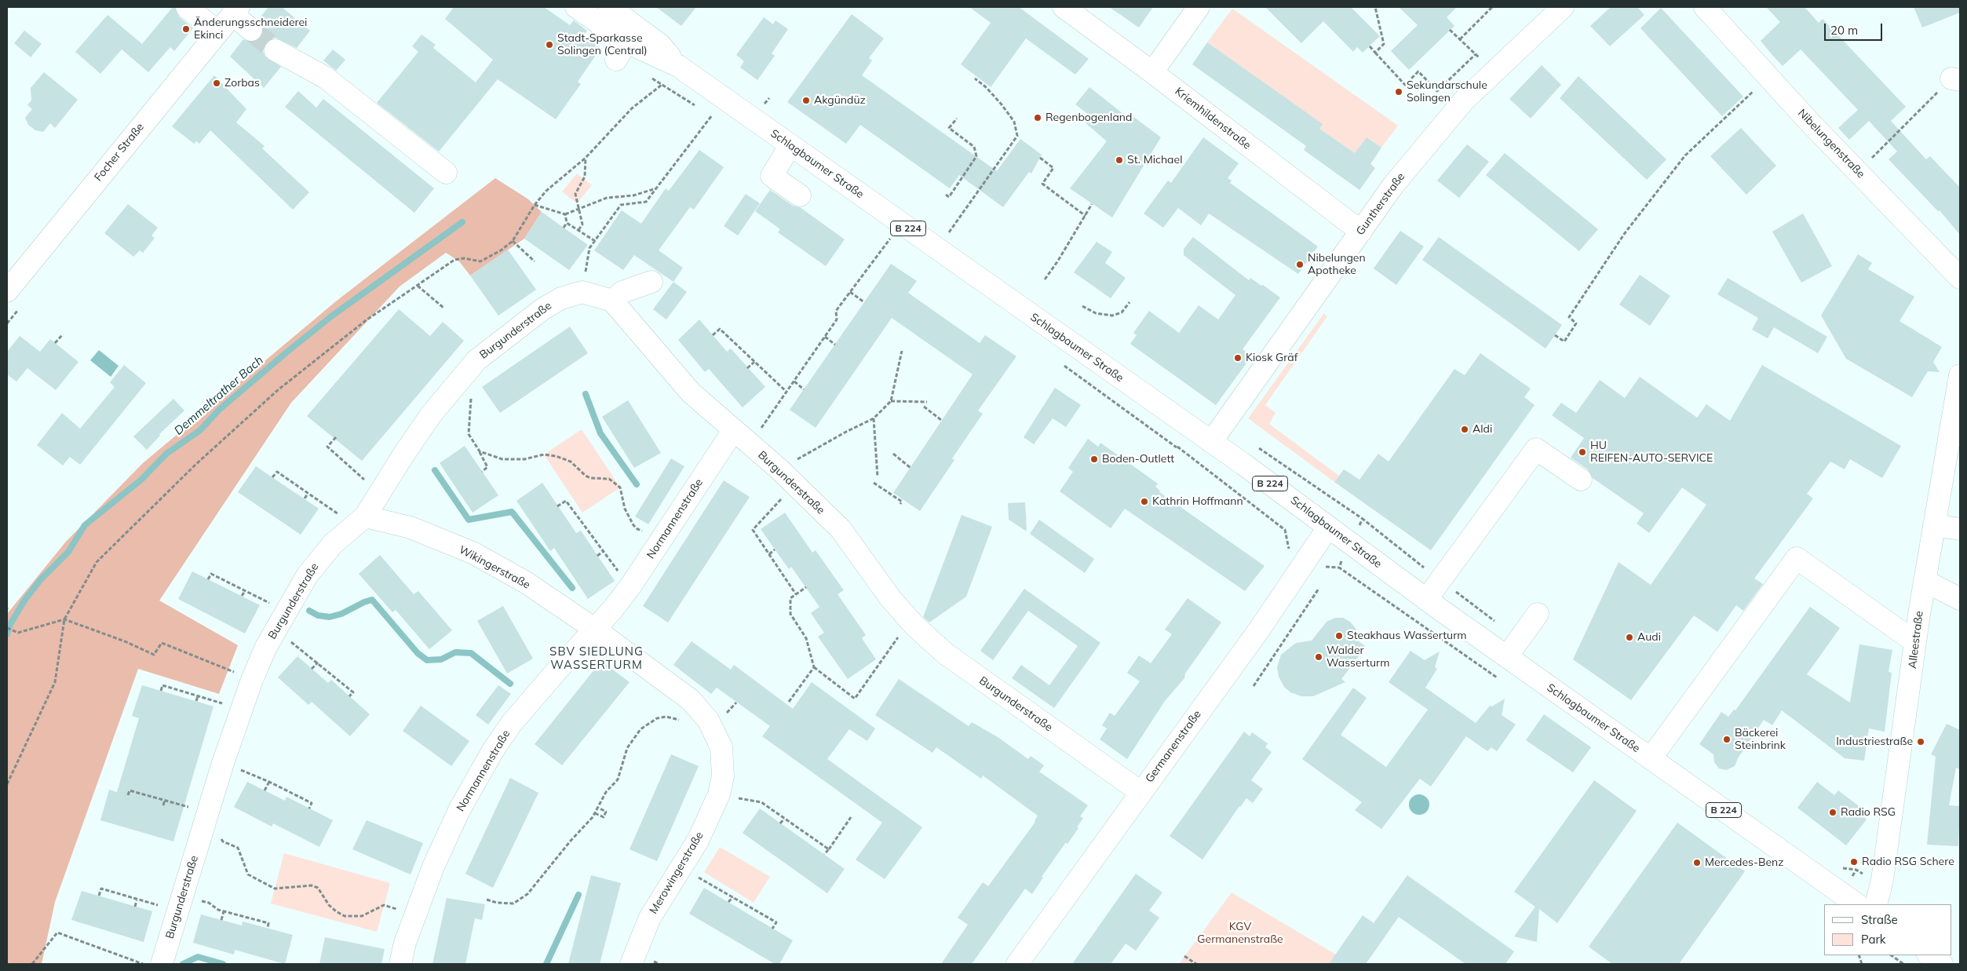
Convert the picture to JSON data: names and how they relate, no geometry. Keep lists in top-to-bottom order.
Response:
{
  "streets": {
    "street": [
      "Kriemhildenstraße",
      "Nibelungenstraße",
      "Focher Straße",
      "Schlagbaumer Straße",
      "Guntherstraße",
      "B 224",
      "Burgunderstraße",
      "Normannenstraße",
      "Wikingerstraße",
      "Alleestraße",
      "Germanenstraße",
      "Merowingerstraße"
    ]
  },
  "crossings": [
    ["Kriemhildenstraße", "Guntherstraße"],
    ["Schlagbaumer Straße", "Guntherstraße"],
    ["Schlagbaumer Straße", "Germanenstraße"],
    ["Burgunderstraße", "Normannenstraße"],
    ["Burgunderstraße", "Wikingerstraße"],
    ["Burgunderstraße", "Germanenstraße"],
    ["Normannenstraße", "Wikingerstraße"],
    ["Normannenstraße", "Merowingerstraße"],
    ["Wikingerstraße", "Merowingerstraße"]
  ],
  "districts": ["SBV SIEDLUNG WASSERTURM"],
  "water": ["Demmeltrather Bach"],
  "parks": ["KGV Germanenstraße"],
  "places": [
    "Änderungsschneiderei Ekinci",
    "Stadt-Sparkasse Solingen (Central)",
    "Zorbas",
    "Sekundarschule Solingen",
    "Akgündüz",
    "Regenbogenland",
    "St. Michael",
    "Nibelungen Apotheke",
    "Kiosk Gräf",
    "Aldi",
    "HU REIFEN-AUTO-SERVICE",
    "Boden-Outlett",
    "Kathrin Hoffmann",
    "Steakhaus Wasserturm",
    "Audi",
    "Walder Wasserturm",
    "Bäckerei Steinbrink",
    "Industriestraße",
    "Radio RSG",
    "Radio RSG Schere",
    "Mercedes-Benz"
  ],
  "legend": ["Straße", "Park"],
  "scale_bar": "20 m"
}
